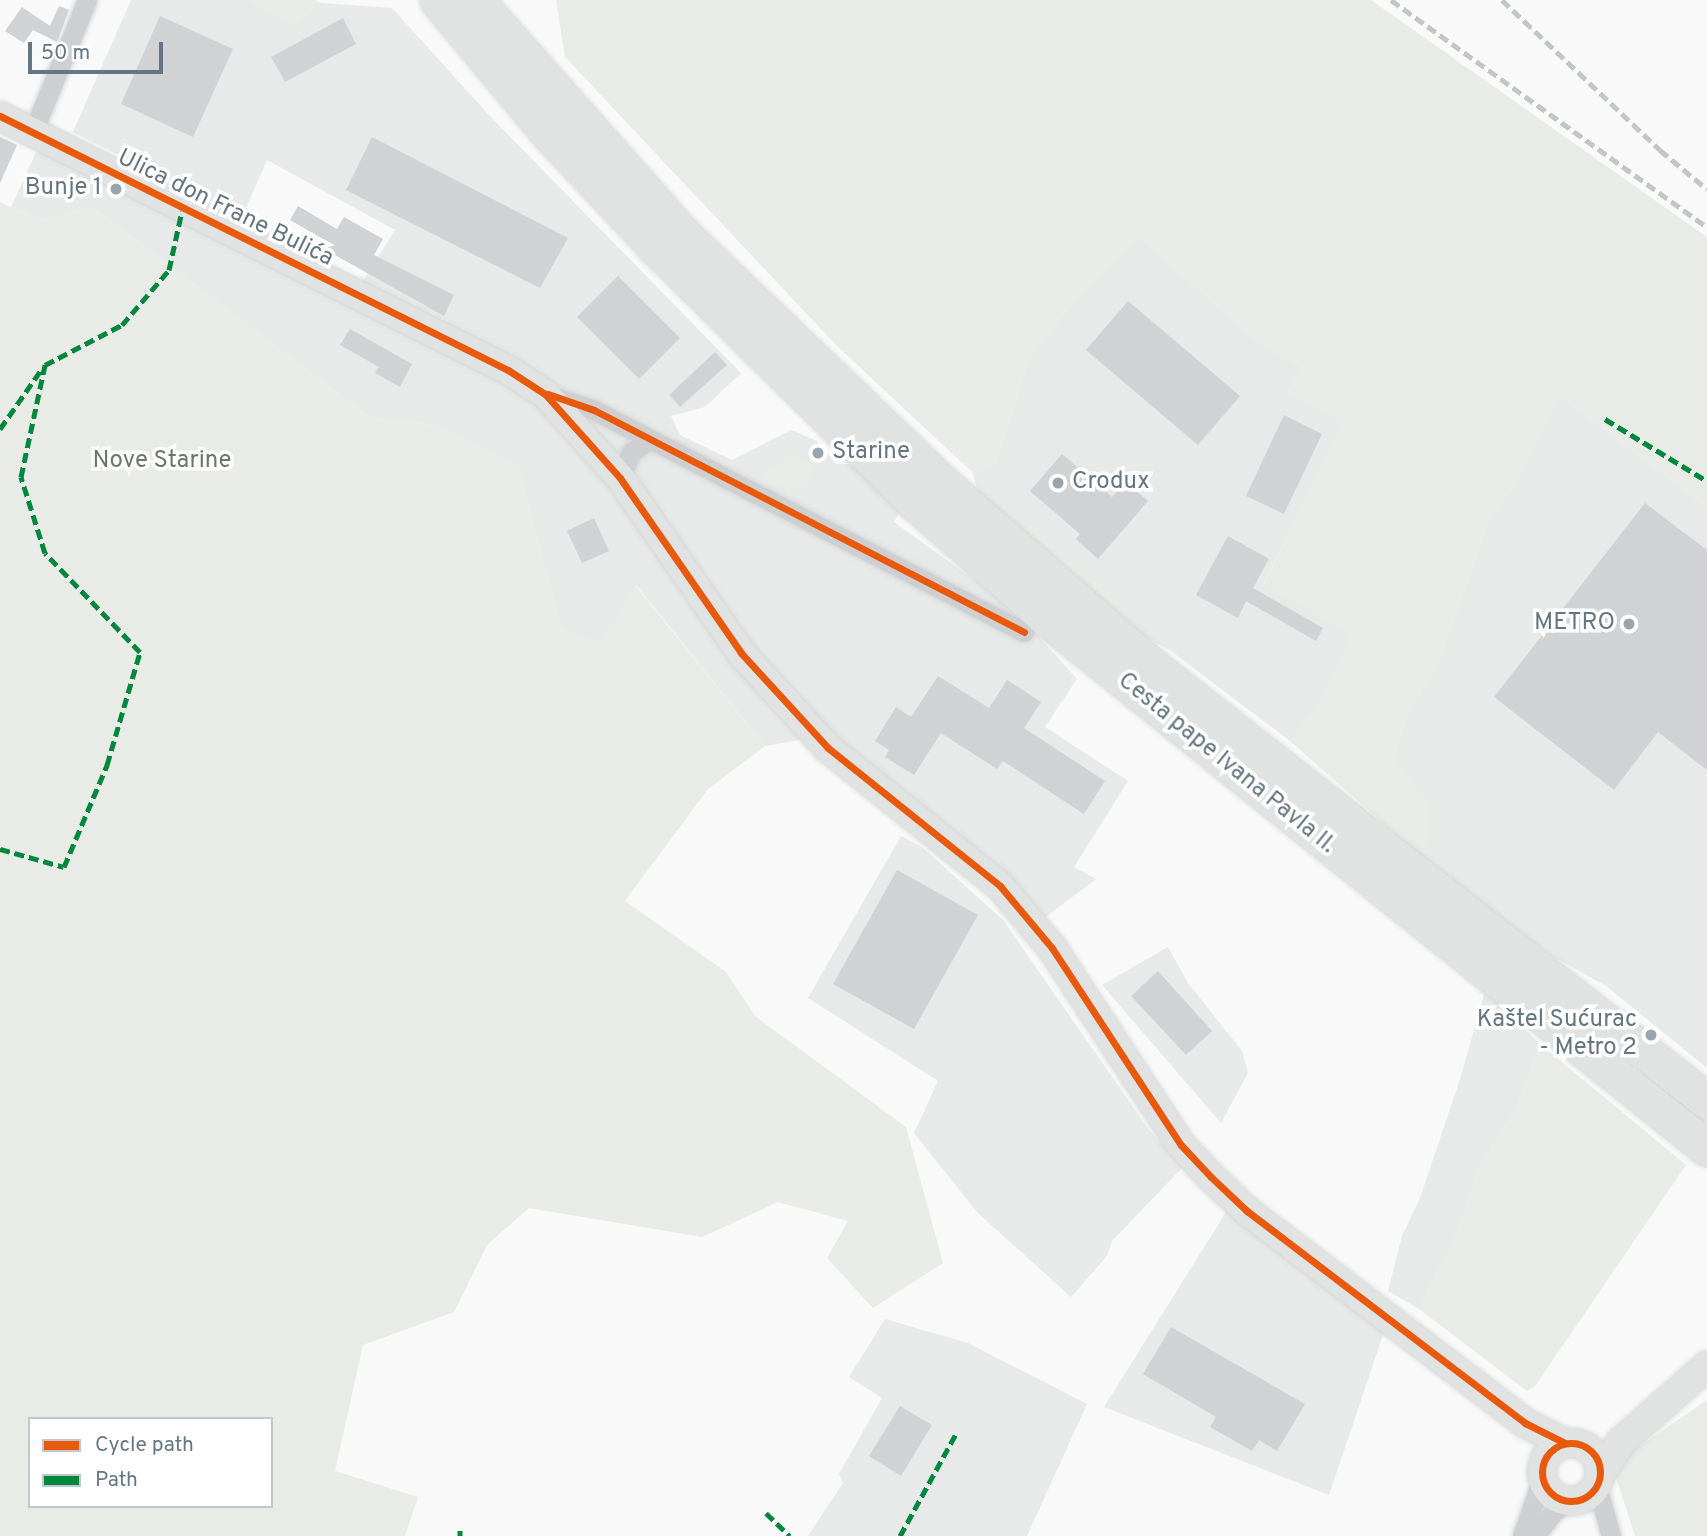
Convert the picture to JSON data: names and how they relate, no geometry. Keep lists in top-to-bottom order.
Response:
{
  "streets": {
    "highway": ["Cesta pape Ivana Pavla II."],
    "street": ["Ulica don Frane Bulića"]
  },
  "parks": ["Nove Starine"],
  "places": [
    "Bunje 1",
    "Starine",
    "Crodux",
    "METRO",
    "Kaštel Sućurac - Metro 2"
  ],
  "legend": ["Cycle path", "Path"],
  "scale_bar": "50 m"
}
